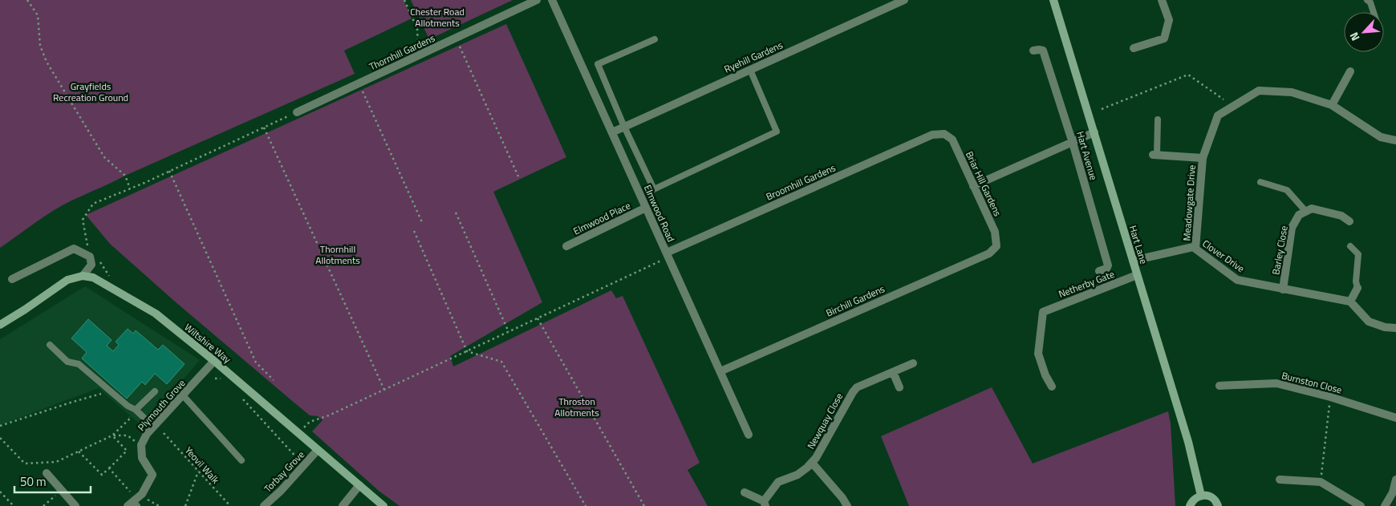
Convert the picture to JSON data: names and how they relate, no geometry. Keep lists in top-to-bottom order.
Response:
{
  "streets": {
    "street": [
      "Thornhill Gardens",
      "Ryehill Gardens",
      "Hart Avenue",
      "Broomhill Gardens",
      "Briar Hill Gardens",
      "Meadowgate Drive",
      "Elmwood Road",
      "Elmwood Place",
      "Hart Lane",
      "Barley Close",
      "Clover Drive",
      "Netherby Gate",
      "Birchill Gardens",
      "Wiltshire Way",
      "Burnston Close",
      "Plymouth Grove",
      "Newquay Close",
      "Torbay Grove"
    ],
    "path": ["Yeovil Walk"]
  },
  "crossings": [
    ["Ryehill Gardens", "Elmwood Road"],
    ["Broomhill Gardens", "Briar Hill Gardens"],
    ["Broomhill Gardens", "Elmwood Road"],
    ["Briar Hill Gardens", "Birchill Gardens"],
    ["Meadowgate Drive", "Clover Drive"],
    ["Elmwood Road", "Elmwood Place"],
    ["Elmwood Road", "Birchill Gardens"],
    ["Hart Lane", "Clover Drive"],
    ["Hart Lane", "Netherby Gate"],
    ["Barley Close", "Clover Drive"],
    ["Wiltshire Way", "Plymouth Grove"],
    ["Wiltshire Way", "Torbay Grove"]
  ],
  "parks": [
    "Chester Road Allotments",
    "Grayfields Recreation Ground",
    "Thornhill Allotments",
    "Throston Allotments"
  ],
  "scale_bar": "50 m",
  "north": "bottom left"
}
